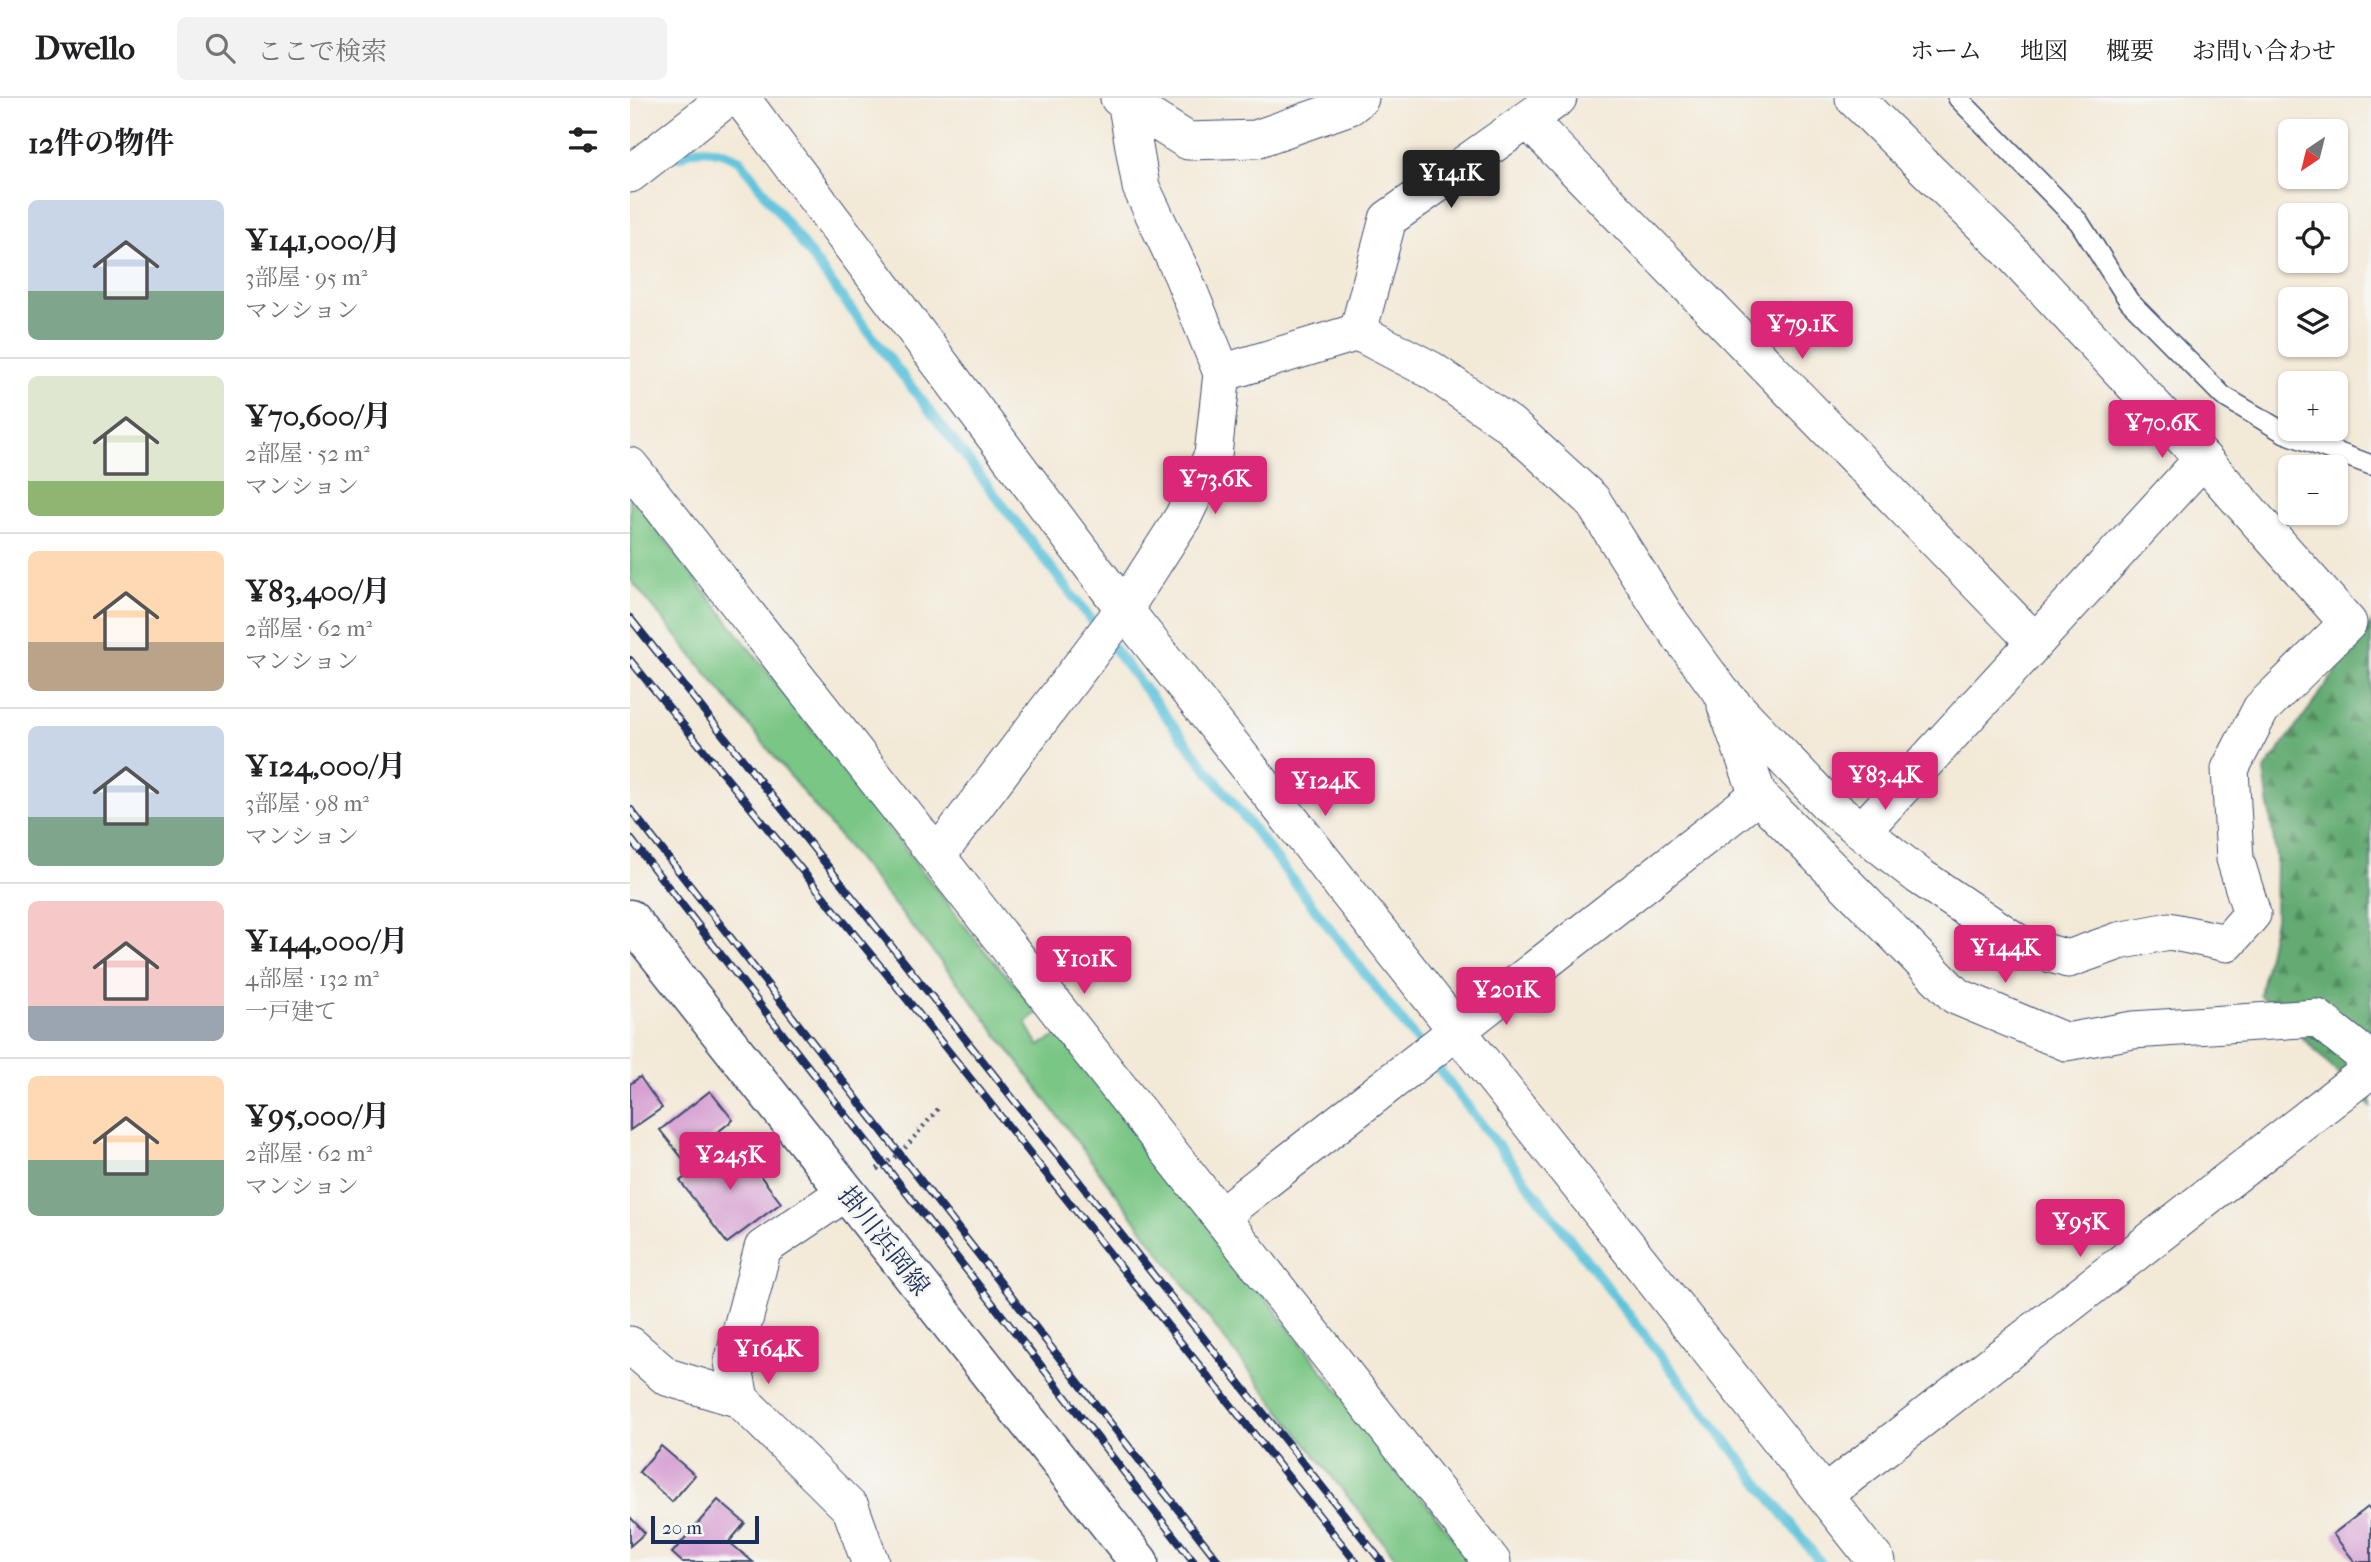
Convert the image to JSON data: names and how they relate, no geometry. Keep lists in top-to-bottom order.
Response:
{
  "streets": {
    "main road": ["掛川浜岡線"]
  },
  "scale_bar": "20 m",
  "north": "bottom left",
  "page": {
    "header": "Dwello",
    "search": "ここで検索",
    "nav": [
      "ホーム",
      "地図",
      "概要",
      "お問い合わせ"
    ],
    "heading": "12件の物件",
    "map_buttons": ["+", "−"],
    "price": [
      "¥141K",
      "¥79.1K",
      "¥70.6K",
      "¥73.6K",
      "¥83.4K",
      "¥124K",
      "¥144K",
      "¥101K",
      "¥201K",
      "¥245K",
      "¥95K",
      "¥164K"
    ],
    "list": [
      {
        "name": "¥141,000/月",
        "note": "3部屋 · 95 m² · マンション"
      },
      {
        "name": "¥70,600/月",
        "note": "2部屋 · 52 m² · マンション"
      },
      {
        "name": "¥83,400/月",
        "note": "2部屋 · 62 m² · マンション"
      },
      {
        "name": "¥124,000/月",
        "note": "3部屋 · 98 m² · マンション"
      },
      {
        "name": "¥144,000/月",
        "note": "4部屋 · 132 m² · 一戸建て"
      },
      {
        "name": "¥95,000/月",
        "note": "2部屋 · 62 m² · マンション"
      }
    ],
    "scale": "20 m"
  }
}
